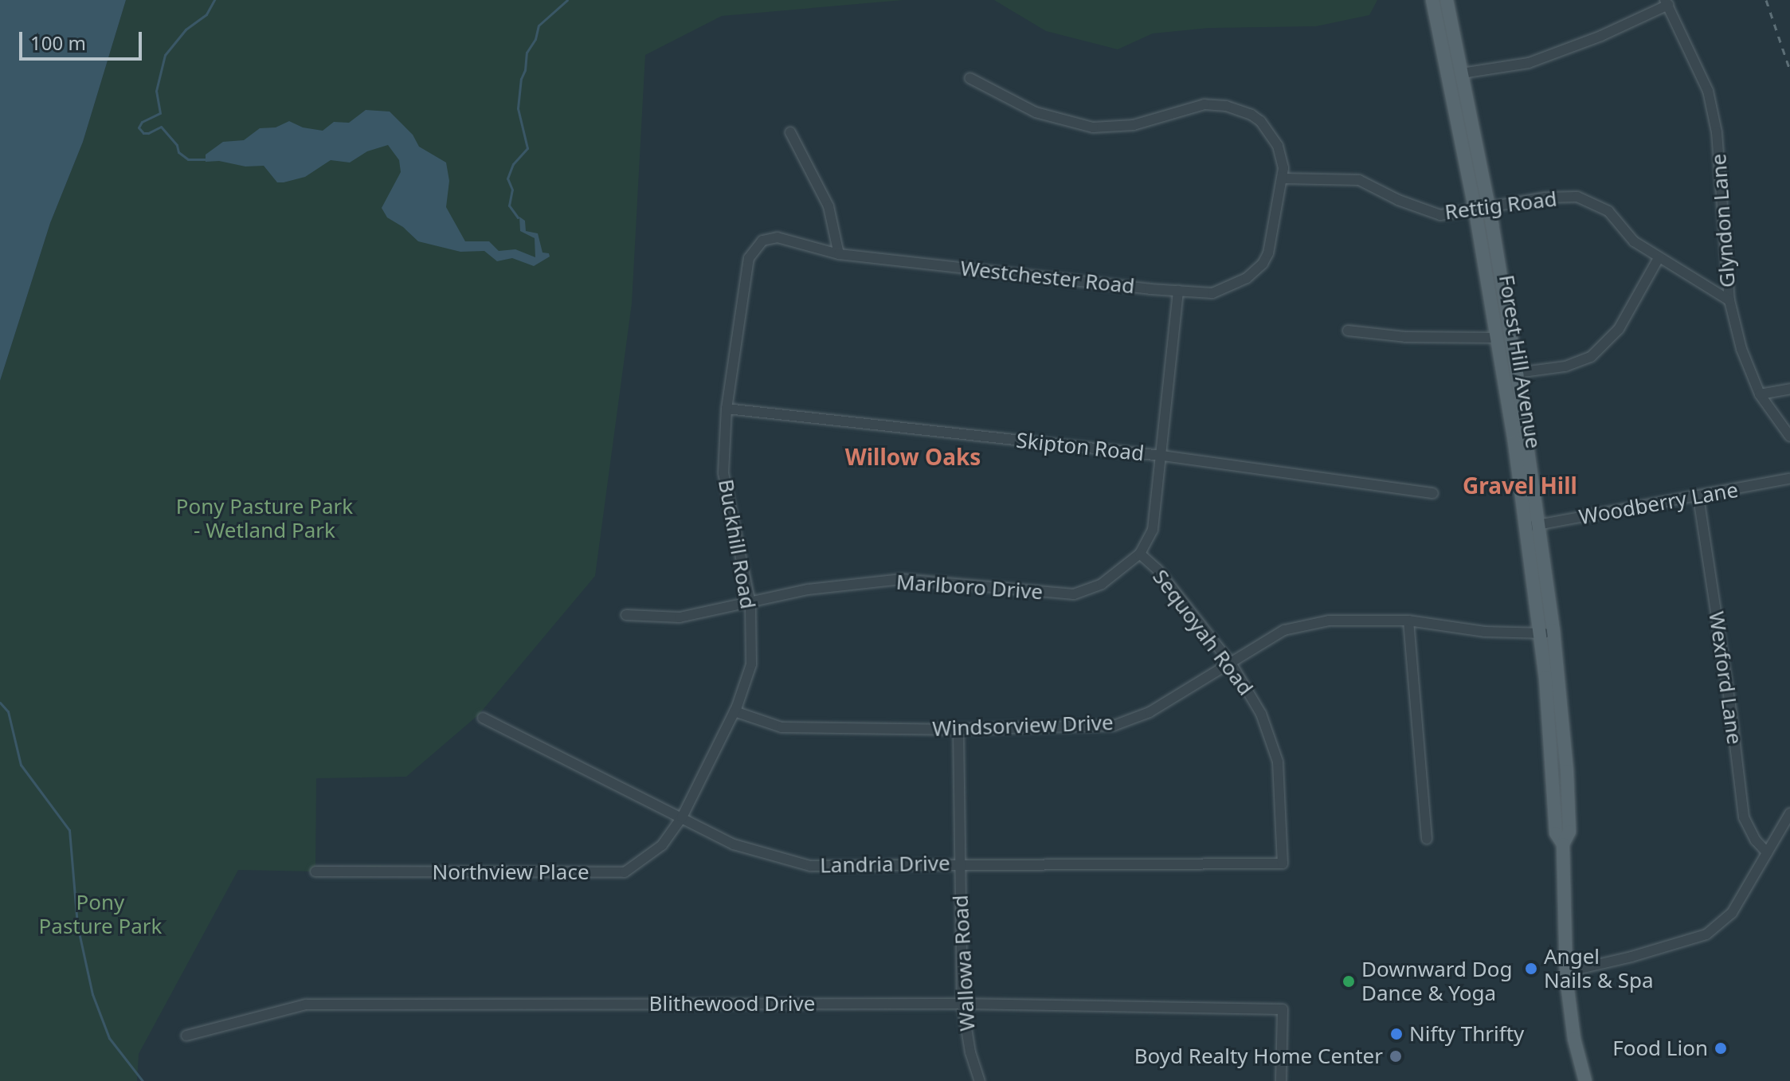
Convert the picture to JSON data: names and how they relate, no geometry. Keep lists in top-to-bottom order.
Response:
{
  "streets": {
    "main road": ["Forest Hill Avenue"],
    "street": [
      "Rettig Road",
      "Glyndon Lane",
      "Westchester Road",
      "Skipton Road",
      "Woodberry Lane",
      "Buckhill Road",
      "Marlboro Drive",
      "Sequoyah Road",
      "Wexford Lane",
      "Windsorview Drive",
      "Landria Drive",
      "Northview Place",
      "Wallowa Road",
      "Blithewood Drive"
    ]
  },
  "crossings": [
    ["Rettig Road", "Glyndon Lane"],
    ["Rettig Road", "Westchester Road"],
    ["Rettig Road", "Forest Hill Avenue"],
    ["Westchester Road", "Buckhill Road"],
    ["Forest Hill Avenue", "Woodberry Lane"],
    ["Forest Hill Avenue", "Windsorview Drive"],
    ["Skipton Road", "Buckhill Road"],
    ["Woodberry Lane", "Wexford Lane"],
    ["Buckhill Road", "Marlboro Drive"],
    ["Buckhill Road", "Windsorview Drive"],
    ["Buckhill Road", "Landria Drive"],
    ["Buckhill Road", "Northview Place"],
    ["Marlboro Drive", "Sequoyah Road"],
    ["Sequoyah Road", "Windsorview Drive"],
    ["Sequoyah Road", "Landria Drive"],
    ["Windsorview Drive", "Wallowa Road"],
    ["Landria Drive", "Northview Place"],
    ["Landria Drive", "Wallowa Road"],
    ["Wallowa Road", "Blithewood Drive"]
  ],
  "districts": ["Willow Oaks", "Gravel Hill"],
  "parks": ["Pony Pasture Park - Wetland Park", "Pony Pasture Park"],
  "places": [
    "Angel Nails & Spa",
    "Downward Dog Dance & Yoga",
    "Nifty Thrifty",
    "Food Lion",
    "Boyd Realty Home Center"
  ],
  "scale_bar": "100 m"
}
